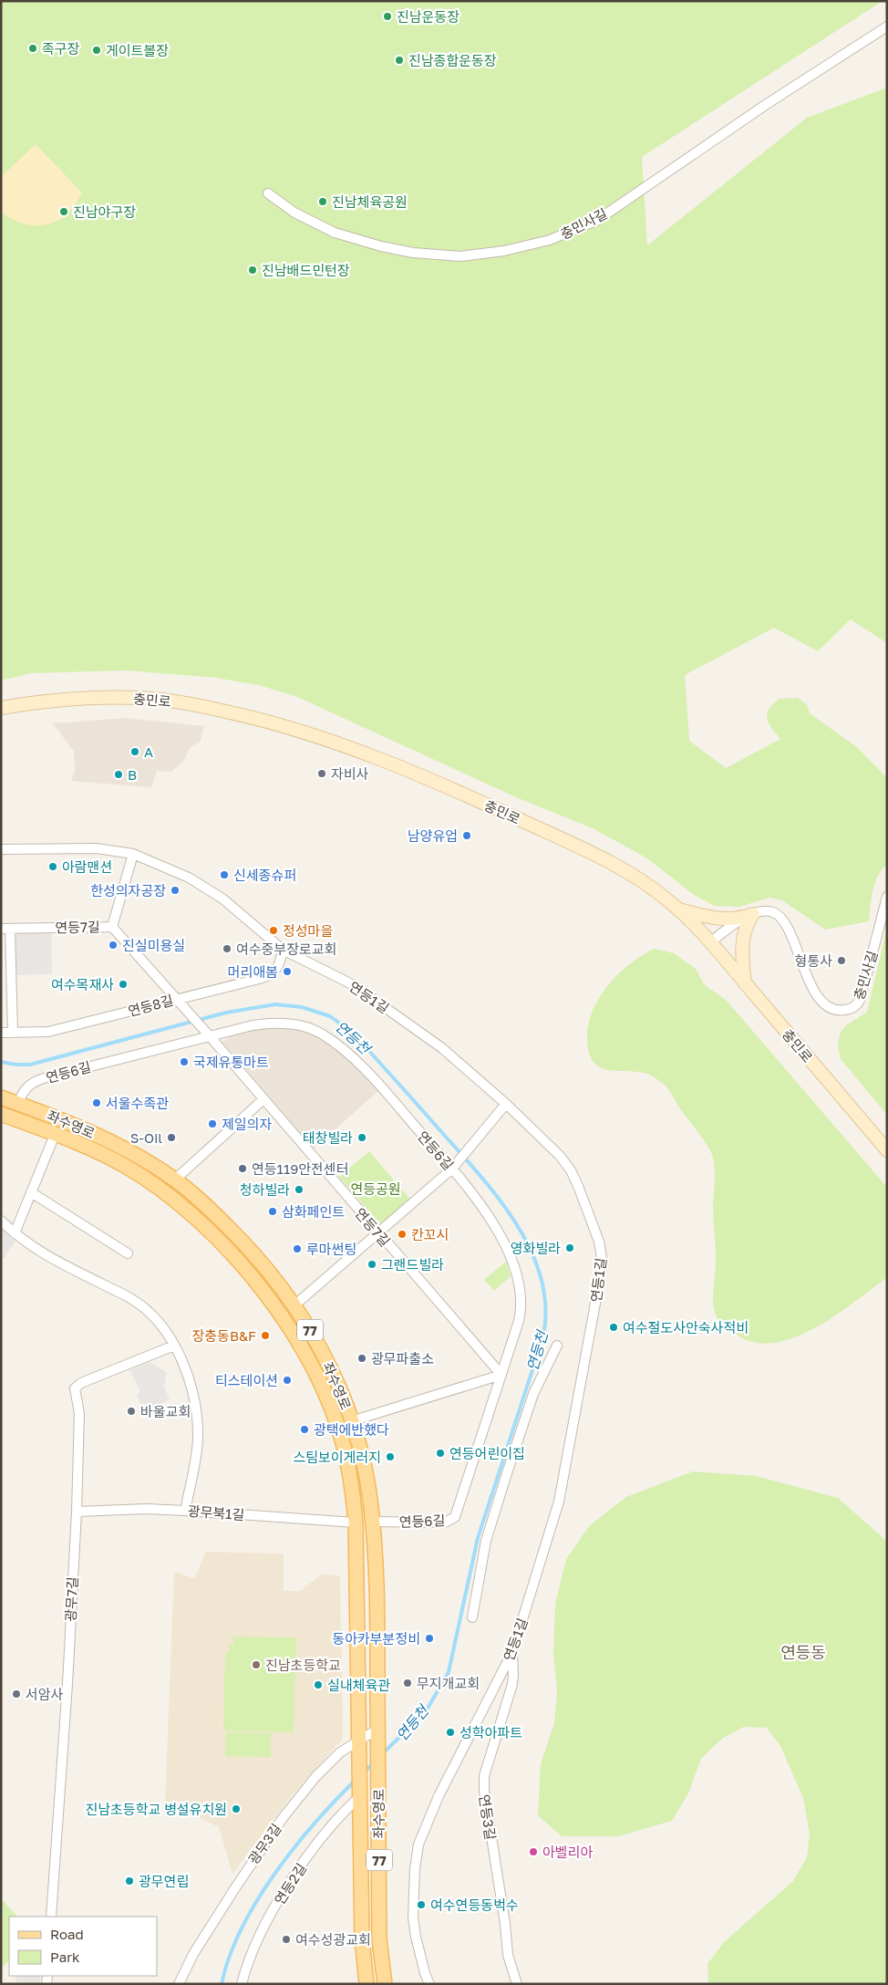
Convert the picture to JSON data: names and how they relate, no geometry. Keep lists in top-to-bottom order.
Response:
{
  "streets": {
    "main road": ["좌수영로", "77"],
    "street": [
      "충민사길",
      "충민로",
      "연등7길",
      "연등1길",
      "연등8길",
      "연등6길",
      "광무북1길",
      "광무7길",
      "연등3길",
      "광무3길",
      "연등2길"
    ]
  },
  "crossings": [
    ["충민사길", "충민로"],
    ["연등7길", "연등8길"],
    ["연등7길", "연등6길"],
    ["연등1길", "연등8길"],
    ["연등1길", "연등3길"],
    ["연등6길", "좌수영로"],
    ["좌수영로", "광무북1길"],
    ["좌수영로", "광무3길"],
    ["좌수영로", "연등2길"],
    ["광무북1길", "광무7길"]
  ],
  "districts": ["연등동"],
  "water": ["연등천"],
  "parks": ["연등공원"],
  "places": [
    "진남운동장",
    "족구장",
    "게이트볼장",
    "진남종합운동장",
    "진남체육공원",
    "진남야구장",
    "진남배드민턴장",
    "A",
    "자비사",
    "B",
    "남양유업",
    "아람맨션",
    "신세종슈퍼",
    "한성의자공장",
    "정성마을",
    "진실미용실",
    "여수중부장로교회",
    "형통사",
    "머리애봄",
    "여수목재사",
    "국제유통마트",
    "서울수족관",
    "제일의자",
    "S-Oil",
    "태창빌라",
    "연등119안전센터",
    "청하빌라",
    "삼화페인트",
    "칸꼬시",
    "영화빌라",
    "루마썬팅",
    "그랜드빌라",
    "여수절도사안숙사적비",
    "장충동B&F",
    "광무파출소",
    "티스테이션",
    "바울교회",
    "광택에반했다",
    "연등어린이집",
    "스팀보이게러지",
    "동아카부분정비",
    "진남초등학교",
    "무지개교회",
    "실내체육관",
    "서암사",
    "성학아파트",
    "진남초등학교 병설유치원",
    "아벨리아",
    "광무연립",
    "여수연등동벅수",
    "여수성광교회"
  ],
  "legend": ["Road", "Park"]
}
